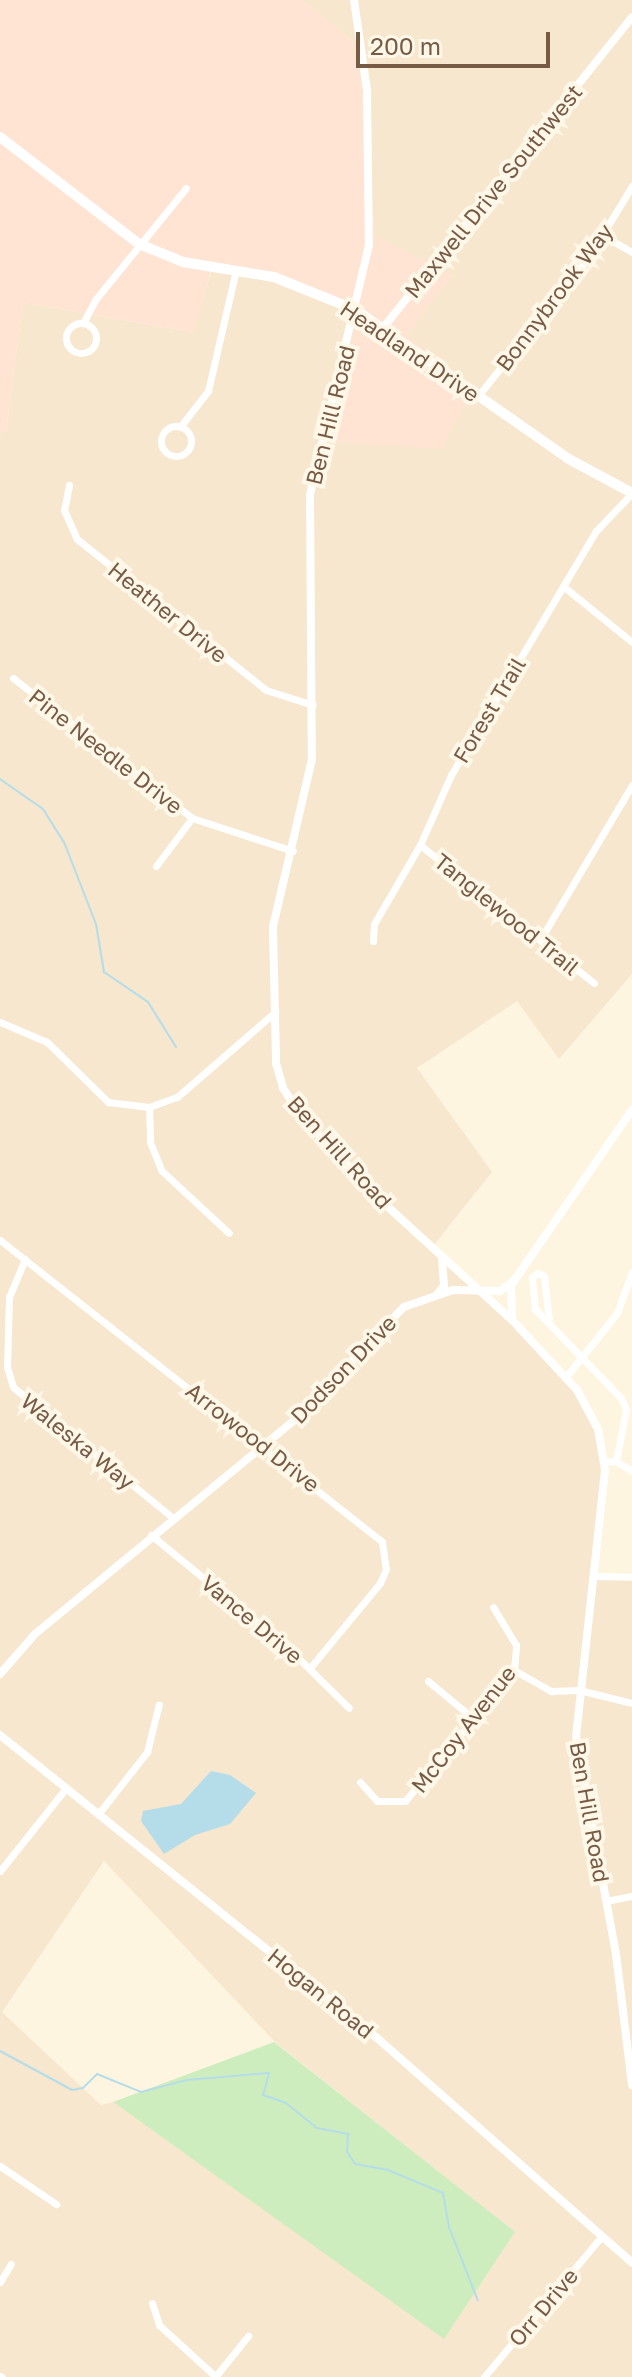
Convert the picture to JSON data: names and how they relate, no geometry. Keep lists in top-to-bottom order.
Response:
{
  "streets": {
    "main road": ["Headland Drive"],
    "street": [
      "Maxwell Drive Southwest",
      "Bonnybrook Way",
      "Ben Hill Road",
      "Heather Drive",
      "Forest Trail",
      "Pine Needle Drive",
      "Tanglewood Trail",
      "Dodson Drive",
      "Arrowood Drive",
      "Waleska Way",
      "Vance Drive",
      "McCoy Avenue",
      "Hogan Road",
      "Orr Drive"
    ]
  },
  "crossings": [
    ["Maxwell Drive Southwest", "Headland Drive"],
    ["Bonnybrook Way", "Headland Drive"],
    ["Headland Drive", "Ben Hill Road"],
    ["Headland Drive", "Forest Trail"],
    ["Ben Hill Road", "Heather Drive"],
    ["Ben Hill Road", "Pine Needle Drive"],
    ["Ben Hill Road", "Dodson Drive"],
    ["Forest Trail", "Tanglewood Trail"],
    ["Dodson Drive", "Arrowood Drive"],
    ["Dodson Drive", "Waleska Way"],
    ["Dodson Drive", "Vance Drive"],
    ["Arrowood Drive", "Waleska Way"],
    ["Arrowood Drive", "Vance Drive"],
    ["Hogan Road", "Orr Drive"]
  ],
  "scale_bar": "200 m"
}
